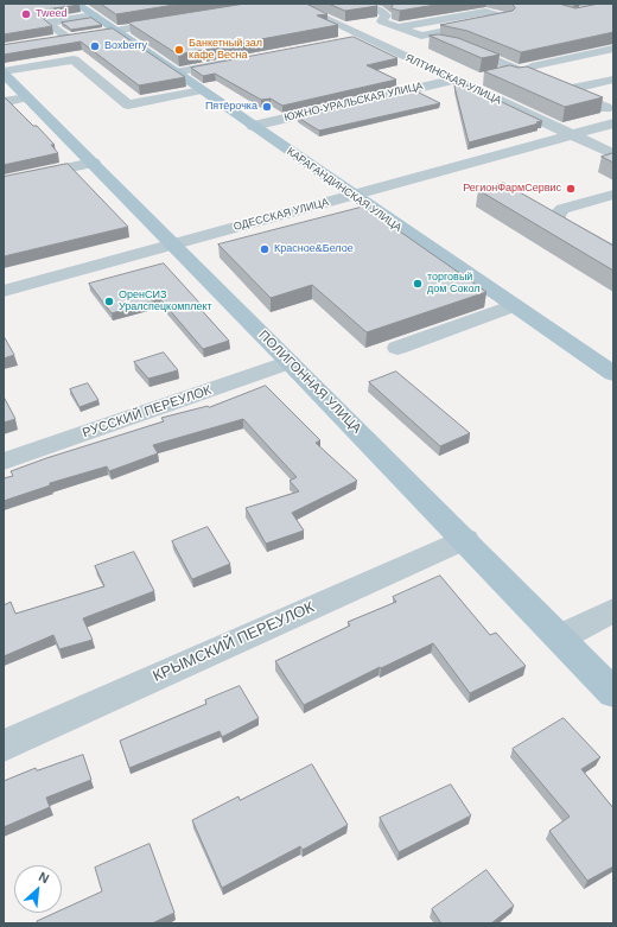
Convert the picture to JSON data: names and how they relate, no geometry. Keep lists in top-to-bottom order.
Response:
{
  "streets": {
    "main road": ["КАРАГАНДИНСКАЯ УЛИЦА", "ПОЛИГОННАЯ УЛИЦА"],
    "street": [
      "ЯЛТИНСКАЯ УЛИЦА",
      "ЮЖНО-УРАЛЬСКАЯ УЛИЦА",
      "ОДЕССКАЯ УЛИЦА",
      "РУССКИЙ ПЕРЕУЛОК",
      "КРЫМСКИЙ ПЕРЕУЛОК"
    ]
  },
  "crossings": [
    ["ЯЛТИНСКАЯ УЛИЦА", "ЮЖНО-УРАЛЬСКАЯ УЛИЦА"],
    ["ЯЛТИНСКАЯ УЛИЦА", "ОДЕССКАЯ УЛИЦА"],
    ["ЮЖНО-УРАЛЬСКАЯ УЛИЦА", "КАРАГАНДИНСКАЯ УЛИЦА"],
    ["КАРАГАНДИНСКАЯ УЛИЦА", "ОДЕССКАЯ УЛИЦА"],
    ["ОДЕССКАЯ УЛИЦА", "ПОЛИГОННАЯ УЛИЦА"],
    ["ПОЛИГОННАЯ УЛИЦА", "РУССКИЙ ПЕРЕУЛОК"],
    ["ПОЛИГОННАЯ УЛИЦА", "КРЫМСКИЙ ПЕРЕУЛОК"]
  ],
  "places": [
    "Tweed",
    "Boxberry",
    "Банкетный зал кафе Весна",
    "Пятёрочка",
    "РегионФармСервис",
    "Красное&Белое",
    "торговый дом Сокол",
    "ОренСИЗ Уралспецкомплект"
  ],
  "north": "top right"
}
